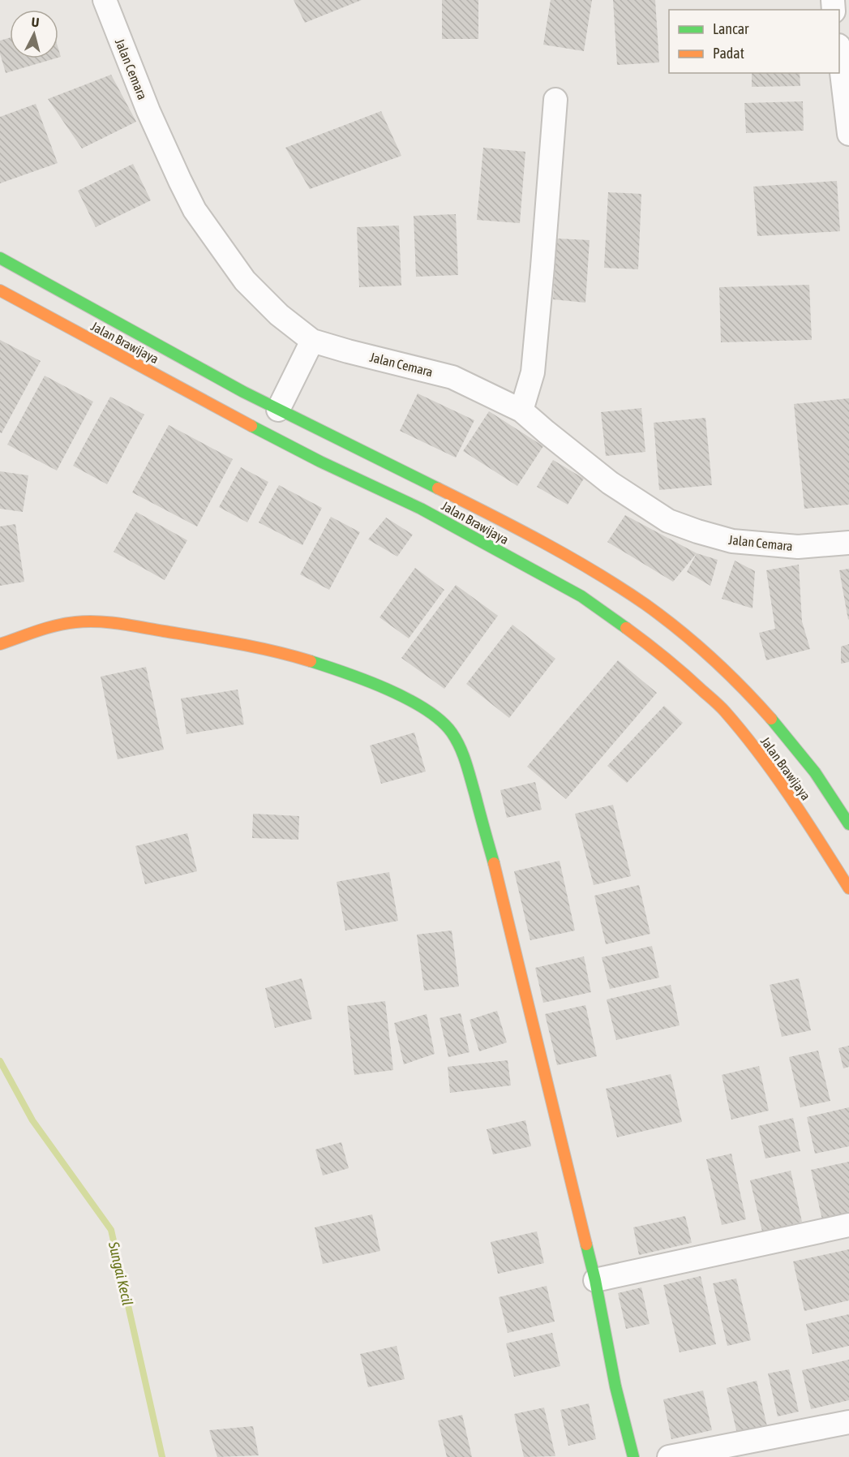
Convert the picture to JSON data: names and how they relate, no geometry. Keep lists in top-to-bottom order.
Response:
{
  "streets": {
    "main road": ["Jalan Brawijaya"],
    "street": ["Jalan Cemara"]
  },
  "water": ["Sungai Kecil"],
  "legend": ["Lancar", "Padat"],
  "north": "top"
}
